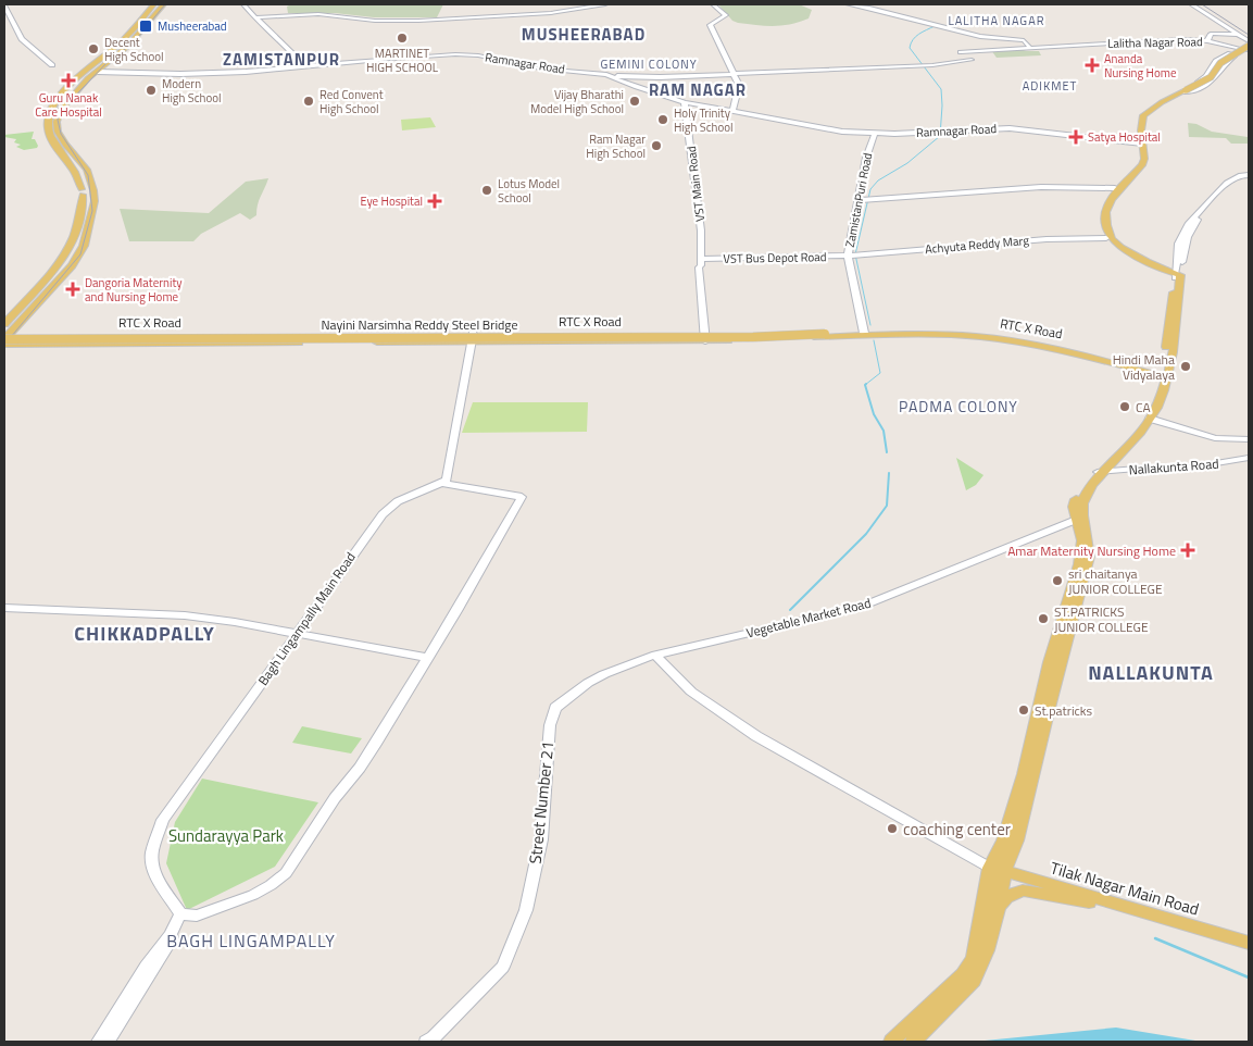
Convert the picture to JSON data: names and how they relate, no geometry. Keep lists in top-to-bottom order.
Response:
{
  "streets": {
    "main road": ["RTC X Road", "Nayini Narsimha Reddy Steel Bridge", "Tilak Nagar Main Road"],
    "street": [
      "Lalitha Nagar Road",
      "Ramnagar Road",
      "VST Main Road",
      "ZamistanPuri Road",
      "Achyuta Reddy Marg",
      "VST Bus Depot Road",
      "Nallakunta Road",
      "Vegetable Market Road",
      "Bagh Lingampally Main Road",
      "Street Number 21"
    ]
  },
  "crossings": [
    ["Ramnagar Road", "VST Main Road"],
    ["Ramnagar Road", "ZamistanPuri Road"],
    ["VST Main Road", "VST Bus Depot Road"],
    ["VST Main Road", "RTC X Road"],
    ["ZamistanPuri Road", "Achyuta Reddy Marg"],
    ["ZamistanPuri Road", "VST Bus Depot Road"],
    ["ZamistanPuri Road", "RTC X Road"],
    ["Achyuta Reddy Marg", "VST Bus Depot Road"],
    ["RTC X Road", "Nayini Narsimha Reddy Steel Bridge"],
    ["Vegetable Market Road", "Street Number 21"]
  ],
  "districts": [
    "LALITHA NAGAR",
    "MUSHEERABAD",
    "ZAMISTANPUR",
    "GEMINI COLONY",
    "ADIKMET",
    "RAM NAGAR",
    "PADMA COLONY",
    "CHIKKADPALLY",
    "NALLAKUNTA",
    "BAGH LINGAMPALLY"
  ],
  "parks": ["Sundarayya Park"],
  "places": {
    "transit": ["Musheerabad"],
    "other": [
      "MARTINET HIGH SCHOOL",
      "Decent High School",
      "Modern High School",
      "Red Convent High School",
      "Vijay Bharathi Model High School",
      "Holy Trinity High School",
      "Ram Nagar High School",
      "Lotus Model School",
      "Hindi Maha Vidyalaya",
      "CA",
      "sri chaitanya JUNIOR COLLEGE",
      "ST.PATRICKS JUNIOR COLLEGE",
      "St.patricks",
      "coaching center"
    ],
    "health": [
      "Ananda Nursing Home",
      "Guru Nanak Care Hospital",
      "Satya Hospital",
      "Eye Hospital",
      "Dangoria Maternity and Nursing Home",
      "Amar Maternity Nursing Home"
    ]
  }
}
